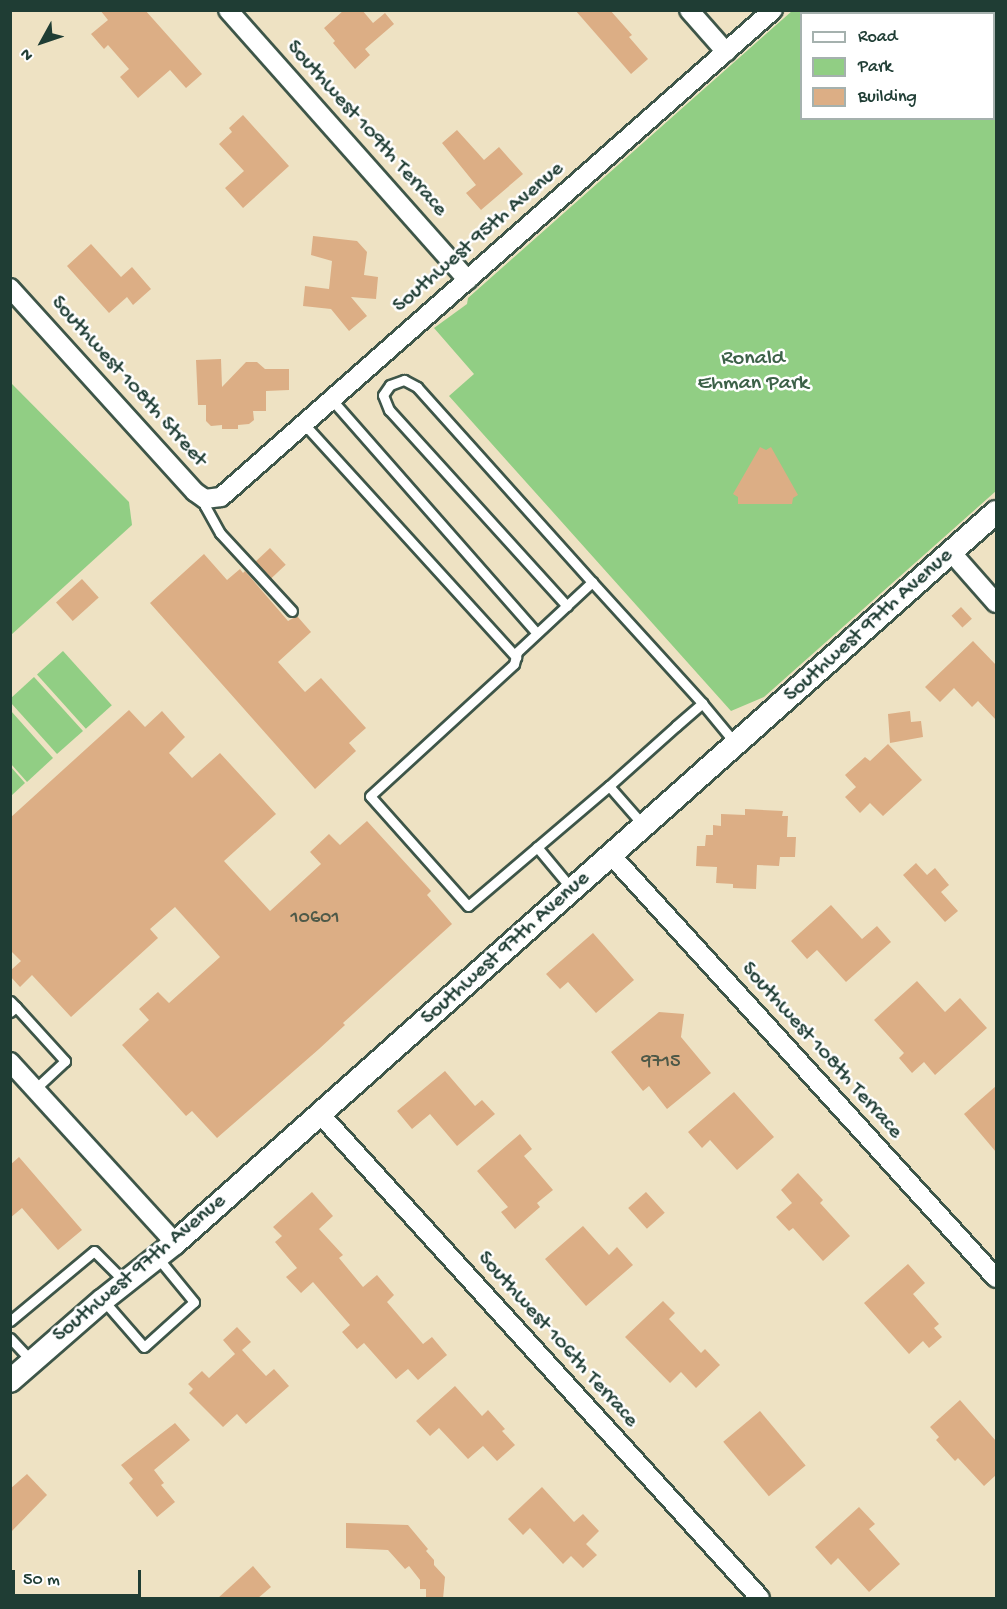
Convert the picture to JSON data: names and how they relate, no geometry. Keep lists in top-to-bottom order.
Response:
{
  "streets": {
    "street": [
      "Southwest 109th Terrace",
      "Southwest 95th Avenue",
      "Southwest 108th Street",
      "Southwest 97th Avenue",
      "Southwest 108th Terrace",
      "Southwest 106th Terrace"
    ]
  },
  "crossings": [
    ["Southwest 109th Terrace", "Southwest 95th Avenue"],
    ["Southwest 95th Avenue", "Southwest 108th Street"],
    ["Southwest 97th Avenue", "Southwest 108th Terrace"],
    ["Southwest 97th Avenue", "Southwest 106th Terrace"]
  ],
  "parks": ["Ronald Ehman Park"],
  "house_numbers": ["10601", "9715"],
  "legend": ["Road", "Park", "Building"],
  "scale_bar": "50 m",
  "north": "bottom left"
}
